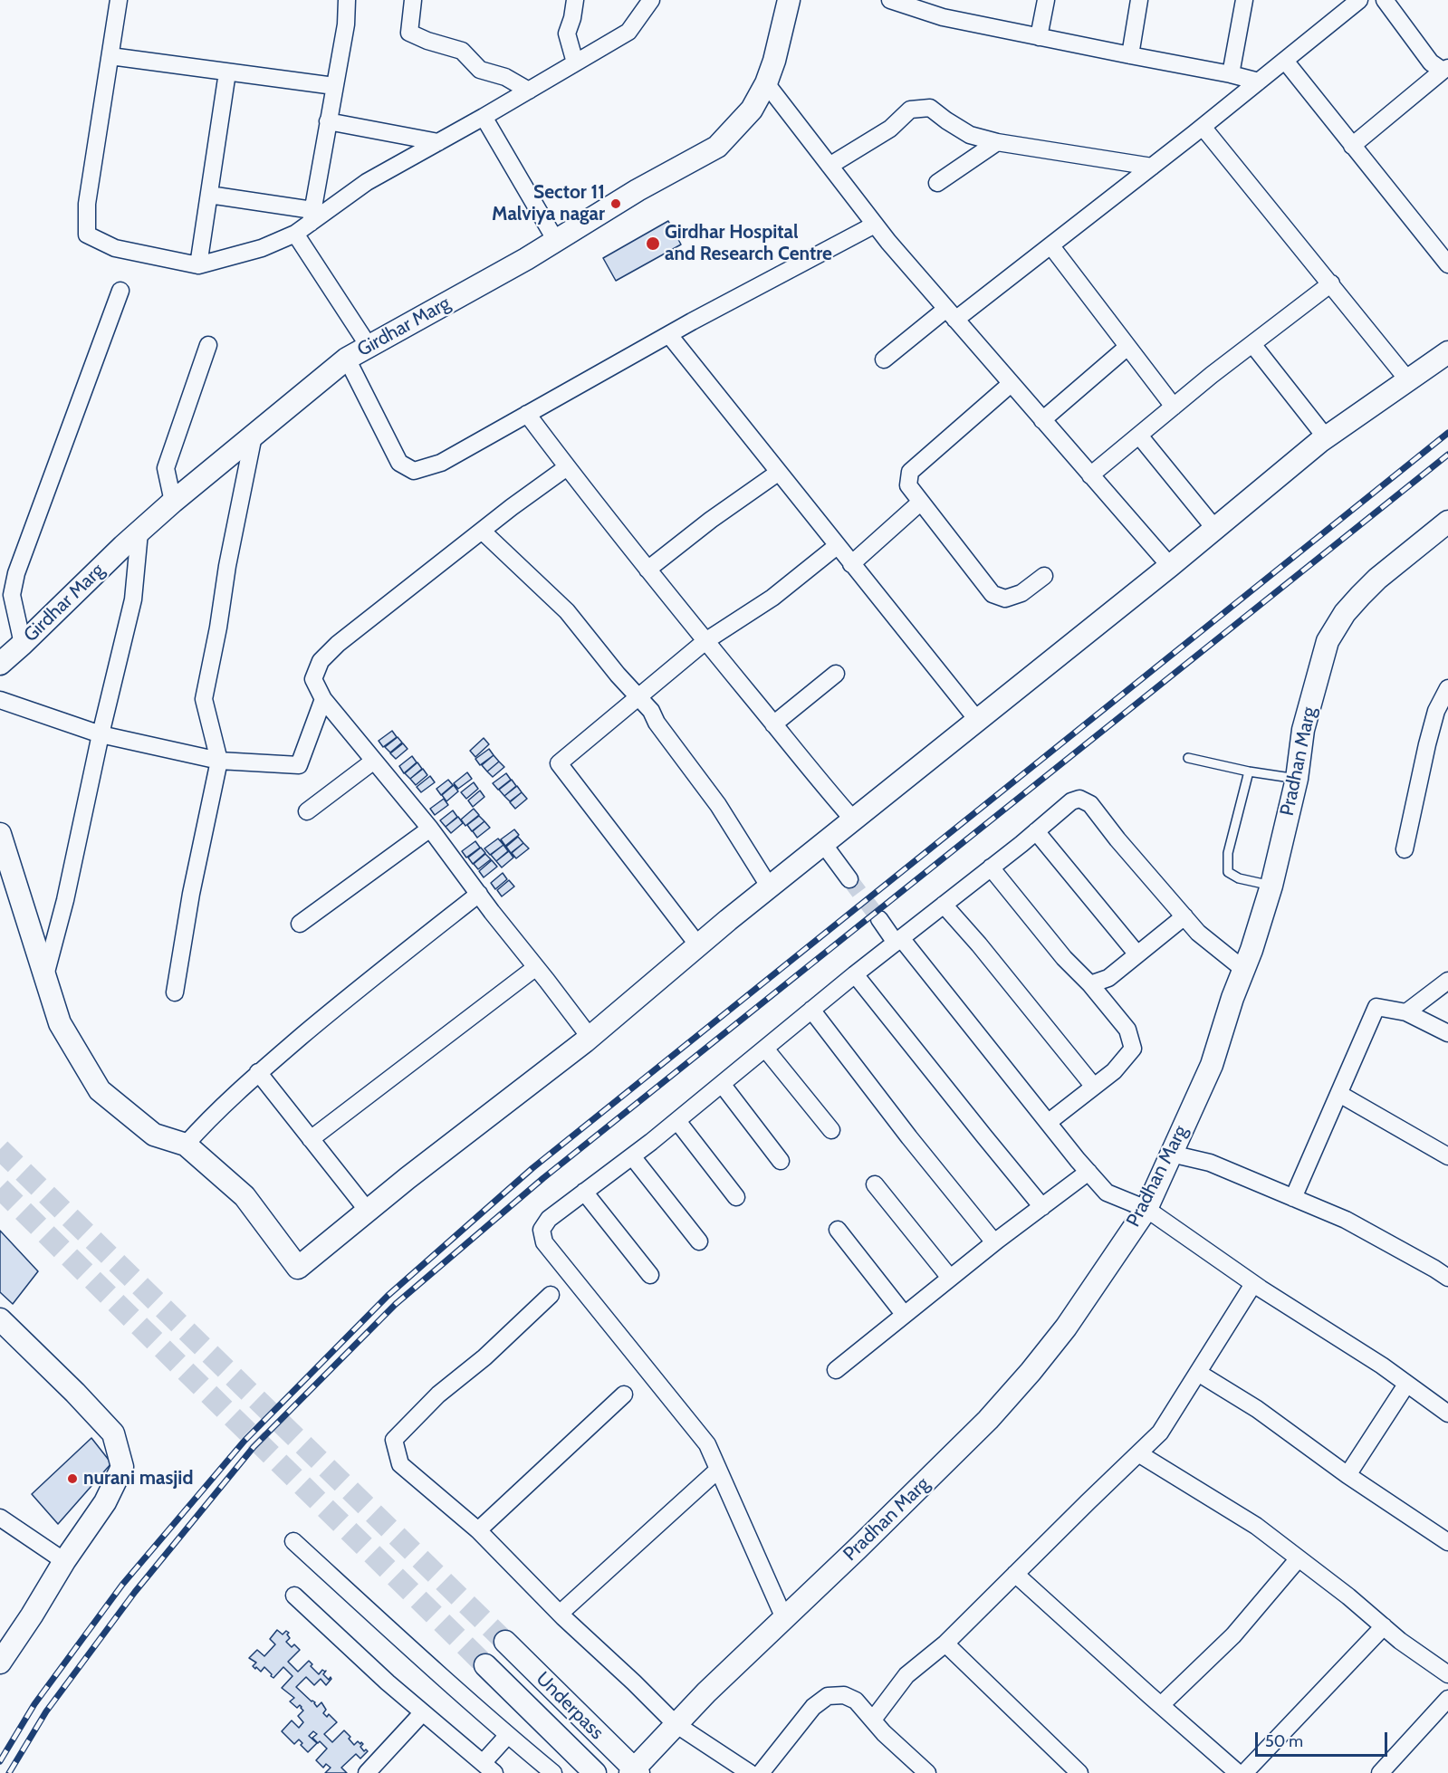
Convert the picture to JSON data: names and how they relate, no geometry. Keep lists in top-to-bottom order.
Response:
{
  "streets": {
    "street": ["Girdhar Marg", "Pradhan Marg", "Underpass"]
  },
  "crossings": [
    ["Pradhan Marg", "Underpass"]
  ],
  "places": ["Sector 11 Malviya nagar", "Girdhar Hospital and Research Centre", "nurani masjid"],
  "scale_bar": "50 m"
}
